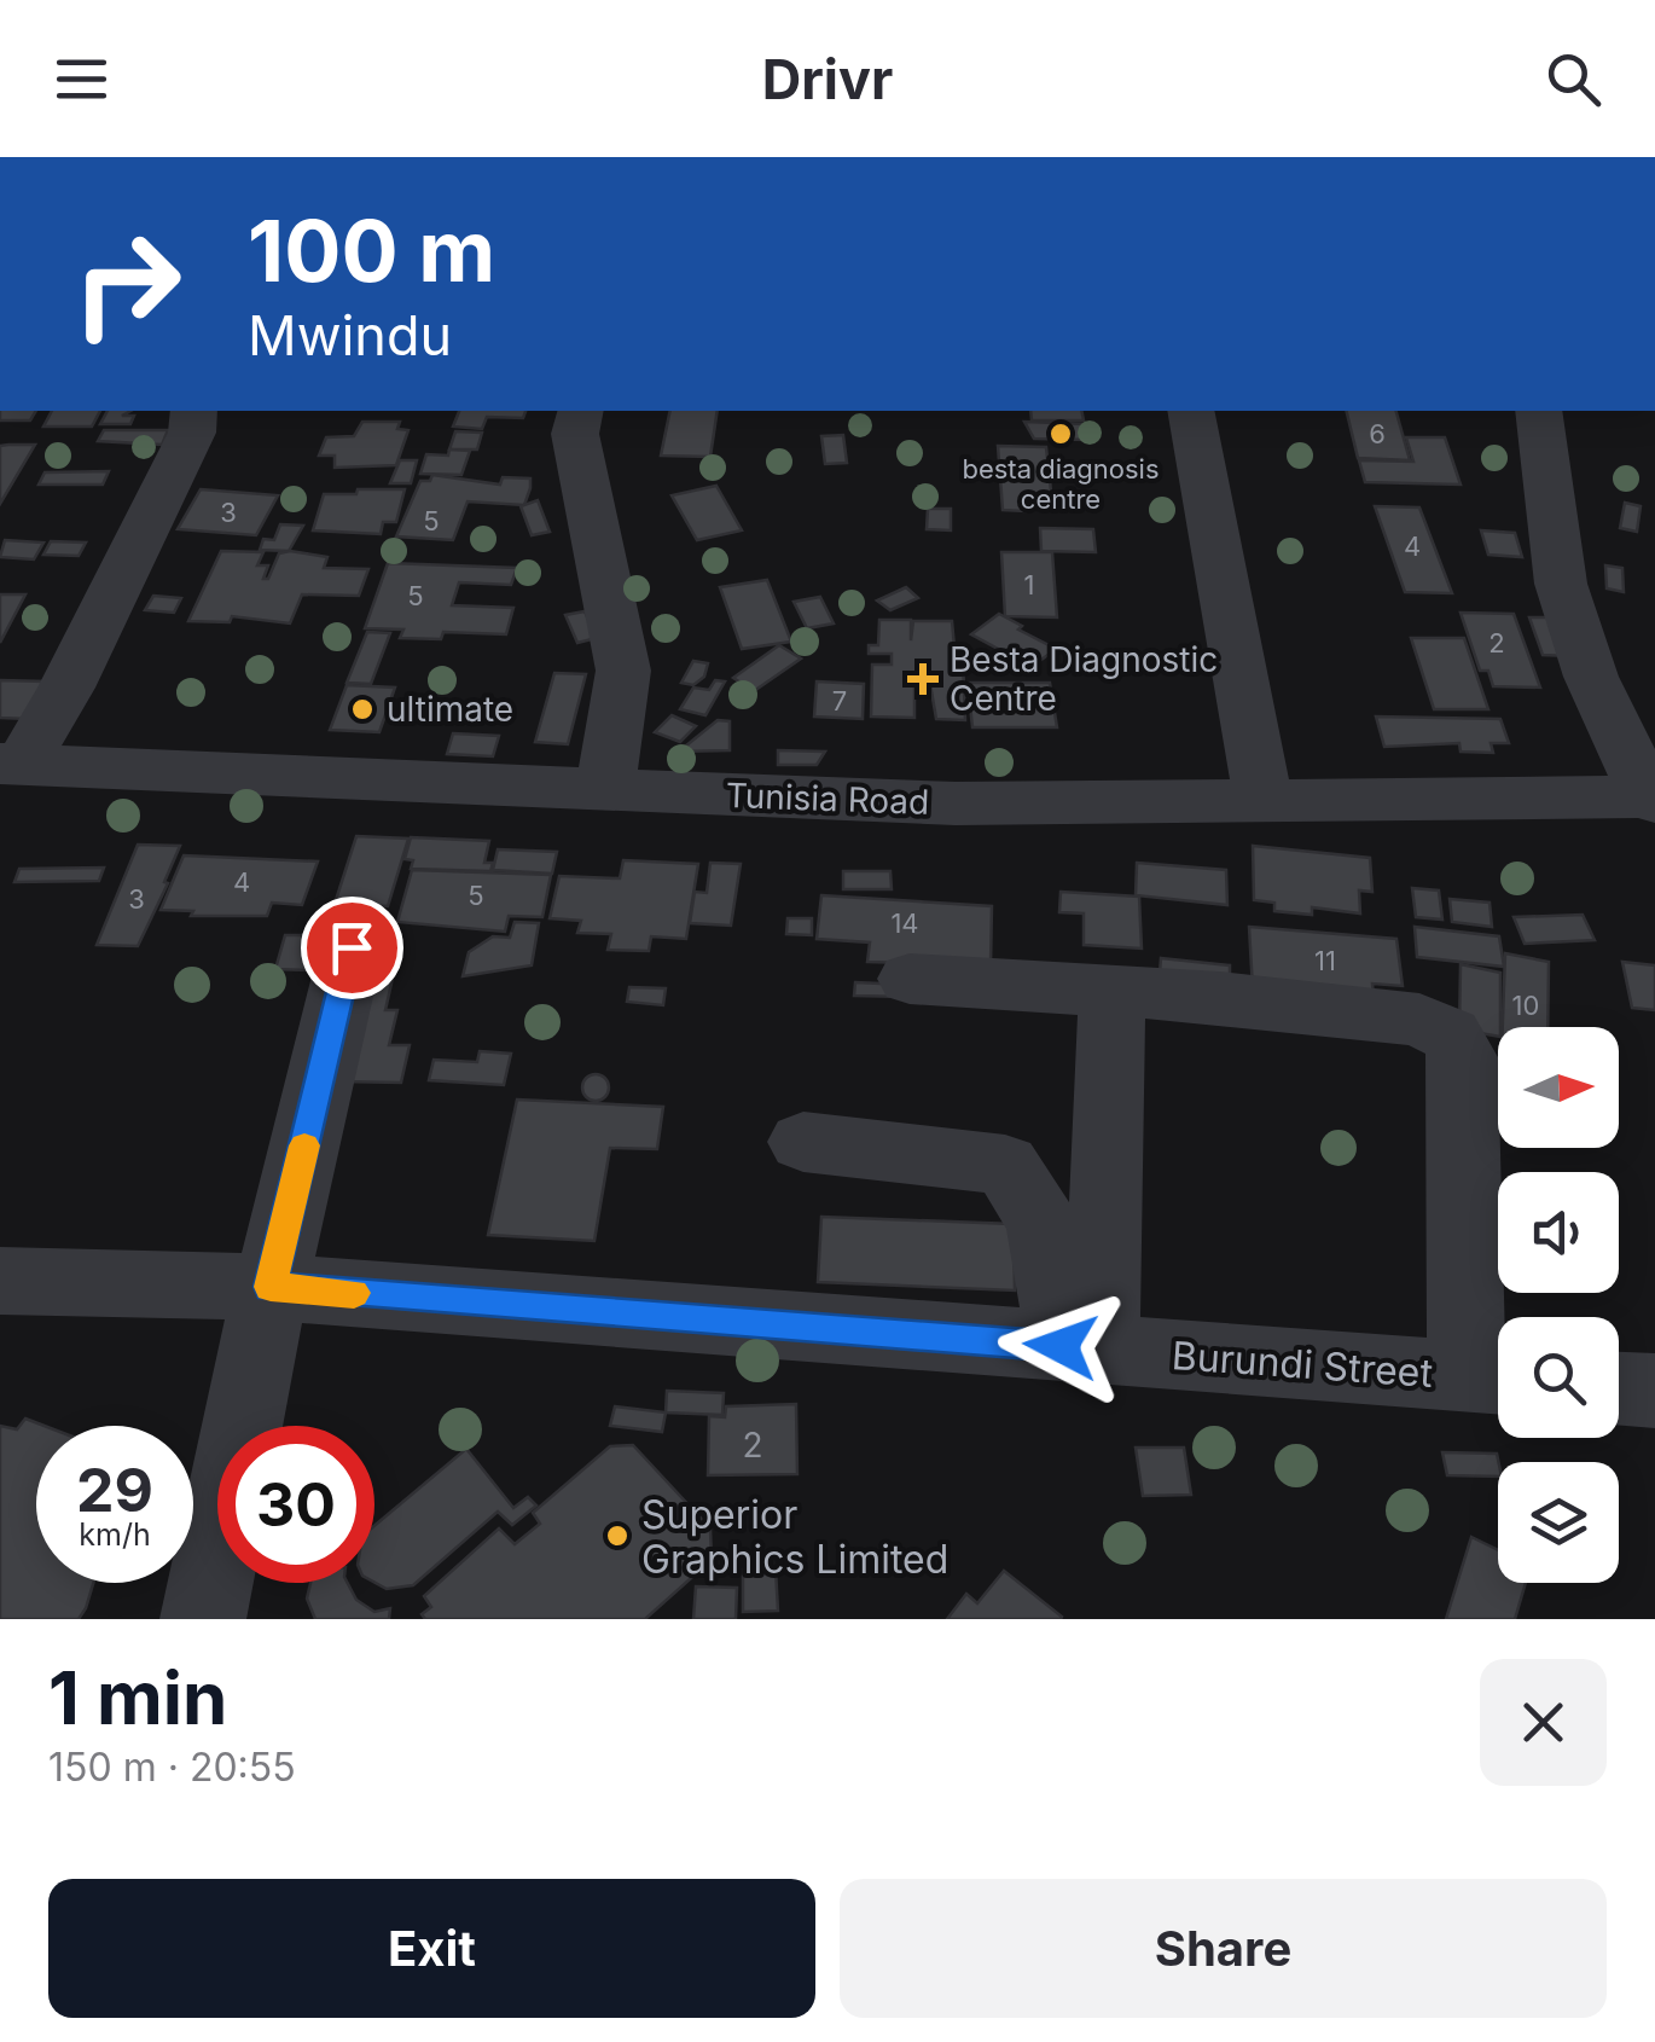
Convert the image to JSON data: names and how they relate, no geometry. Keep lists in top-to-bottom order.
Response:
{
  "streets": {
    "street": ["Tunisia Road", "Burundi Street"]
  },
  "places": {
    "other": ["besta diagnosis centre", "ultimate", "Superior Graphics Limited"],
    "health": ["Besta Diagnostic Centre"]
  },
  "house_numbers": [
    "6",
    "3",
    "5",
    "4",
    "1",
    "5",
    "2",
    "7",
    "4",
    "5",
    "3",
    "14",
    "11",
    "10",
    "2"
  ],
  "north": "right",
  "page": {
    "header": "Drivr",
    "turn": ["100 m", "Mwindu"],
    "speed": "29 km/h",
    "limit": "30",
    "heading": ["1 min", "150 m · 20:55"],
    "buttons": ["Exit", "Share"]
  }
}
